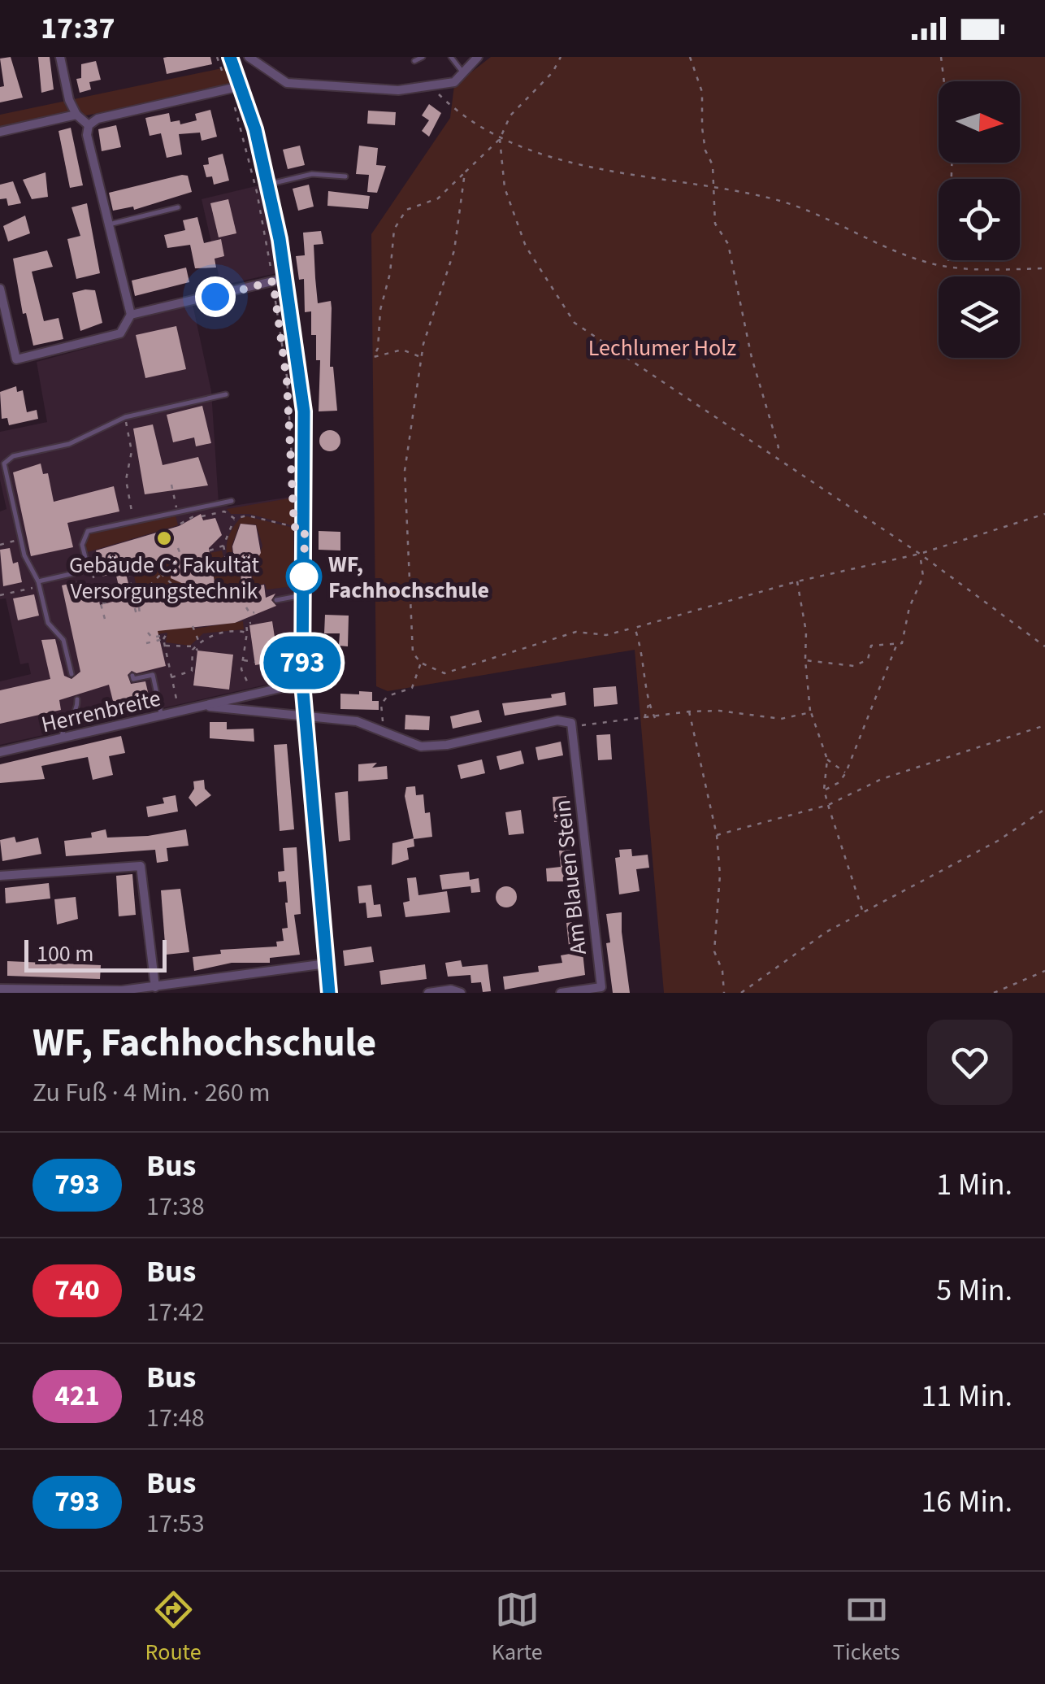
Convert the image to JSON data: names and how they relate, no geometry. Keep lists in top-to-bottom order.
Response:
{
  "streets": {
    "street": ["Herrenbreite", "Am Blauen Stein"]
  },
  "crossings": [
    ["Herrenbreite", "Am Blauen Stein"]
  ],
  "parks": ["Lechlumer Holz"],
  "places": ["Gebäude C: Fakultät Versorgungstechnik", "WF, Fachhochschule"],
  "lines": ["bus line 793"],
  "scale_bar": "100 m",
  "north": "right",
  "page": {
    "status": "17:37",
    "on_map": "793",
    "scale": "100 m",
    "heading": ["WF, Fachhochschule", "Zu Fuß · 4 Min. · 260 m"],
    "list": [
      {
        "mark": "793",
        "name": "Bus",
        "note": "17:38",
        "value": "1 Min."
      },
      {
        "mark": "740",
        "name": "Bus",
        "note": "17:42",
        "value": "5 Min."
      },
      {
        "mark": "421",
        "name": "Bus",
        "note": "17:48",
        "value": "11 Min."
      },
      {
        "mark": "793",
        "name": "Bus",
        "note": "17:53",
        "value": "16 Min."
      }
    ],
    "tabs": ["Route", "Karte", "Tickets"]
  }
}
